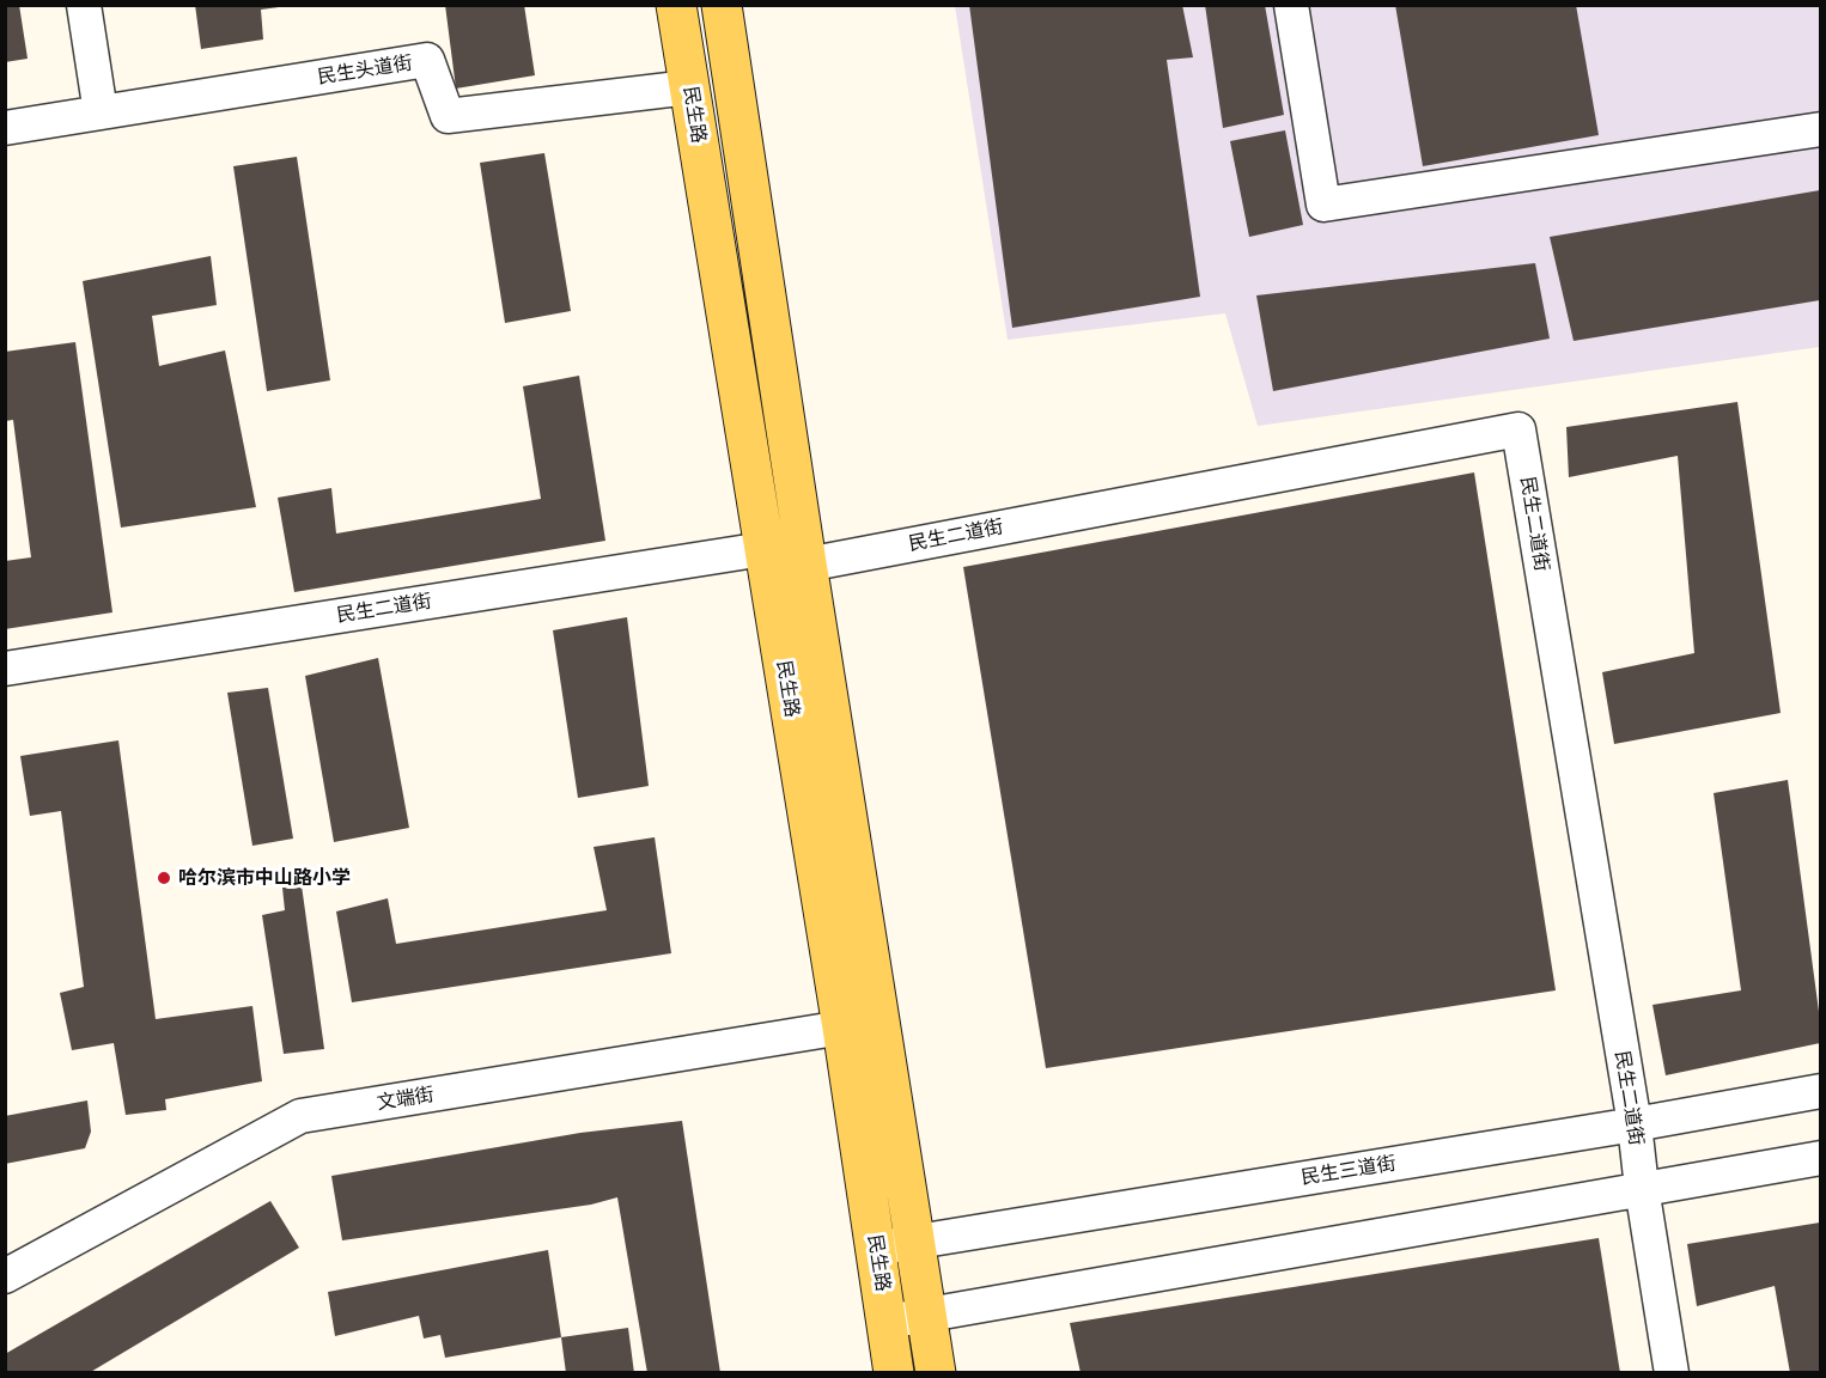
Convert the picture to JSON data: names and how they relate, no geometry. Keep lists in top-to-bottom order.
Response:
{
  "streets": {
    "main road": ["民生路"],
    "street": [
      "民生头道街",
      "民生二道街",
      "文端街",
      "民生三道街"
    ]
  },
  "crossings": [
    ["民生头道街", "民生路"],
    ["民生路", "民生二道街"],
    ["民生路", "文端街"],
    ["民生路", "民生三道街"],
    ["民生二道街", "民生三道街"]
  ],
  "places": ["哈尔滨市中山路小学"]
}
